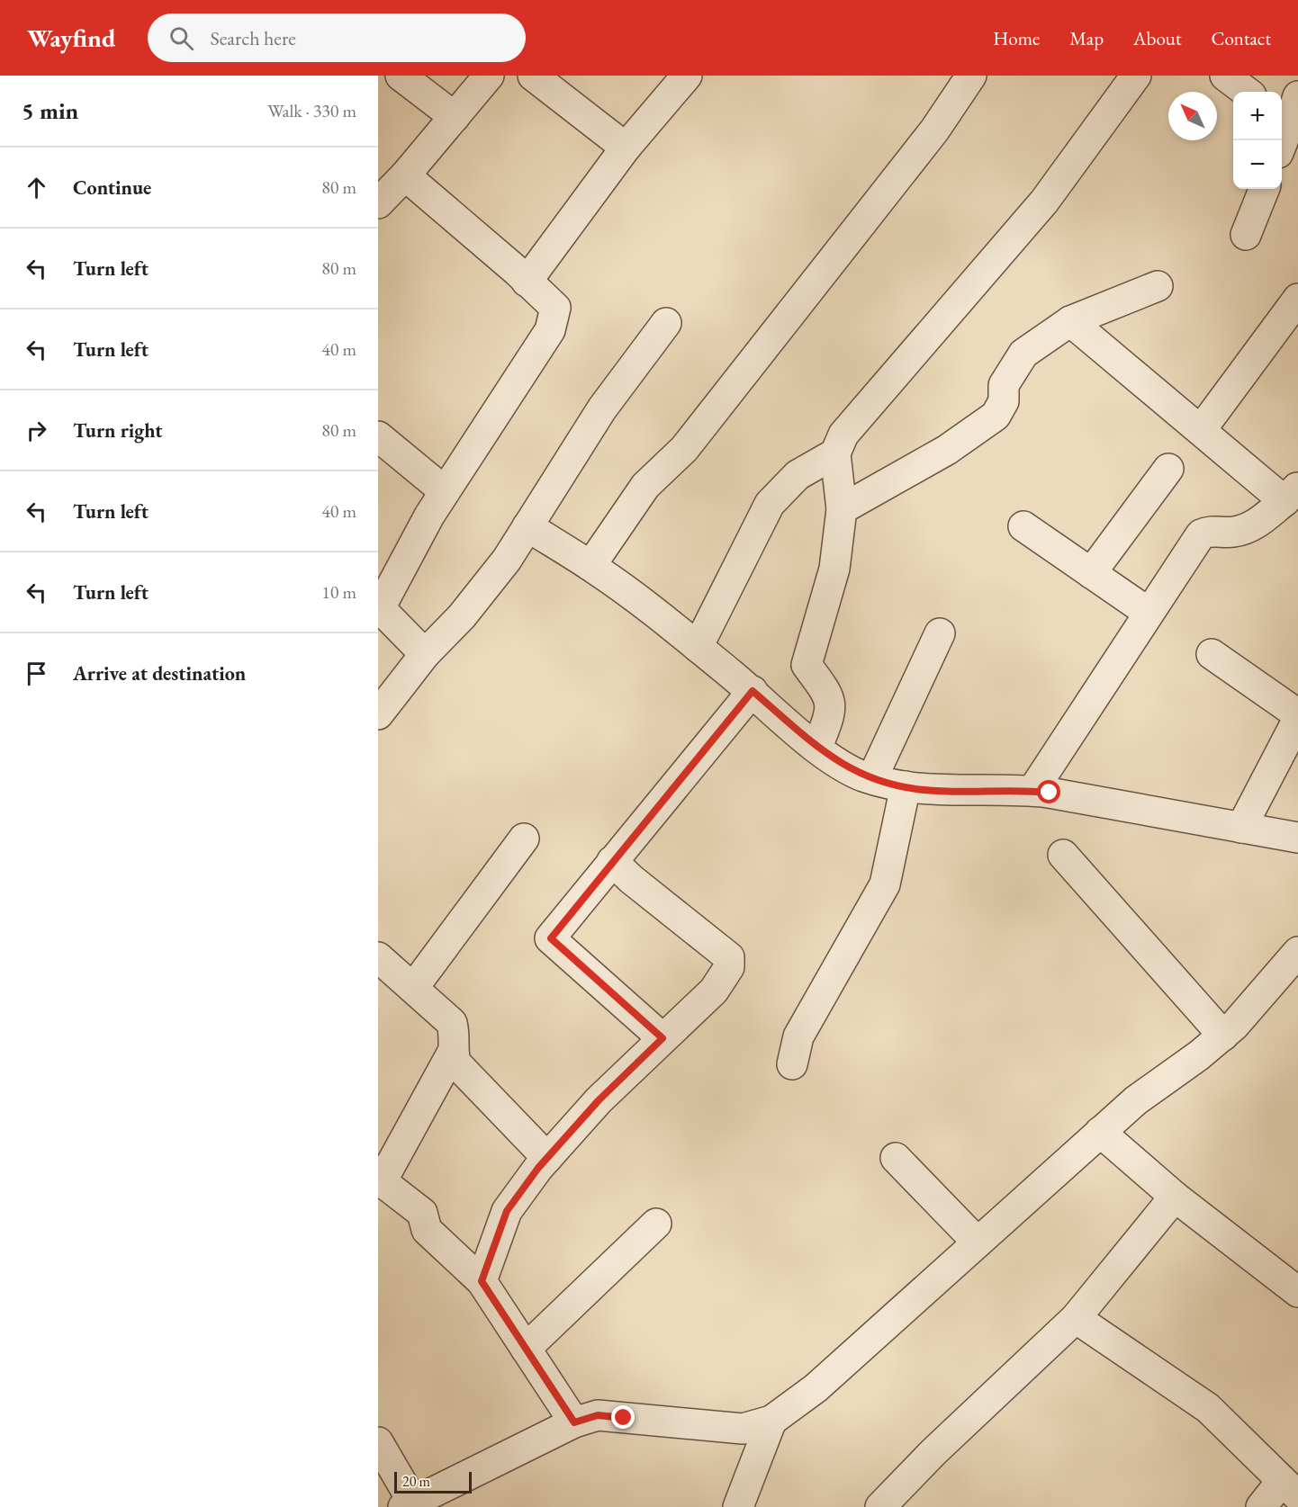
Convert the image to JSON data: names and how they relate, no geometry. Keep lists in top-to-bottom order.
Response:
{
  "scale_bar": "20 m",
  "north": "top left",
  "page": {
    "header": "Wayfind",
    "search": "Search here",
    "nav": [
      "Home",
      "Map",
      "About",
      "Contact"
    ],
    "heading": ["5 min", "Walk · 330 m"],
    "map_buttons": ["+", "−"],
    "list": [
      ["Continue", "80 m"],
      ["Turn left", "80 m"],
      ["Turn left", "40 m"],
      ["Turn right", "80 m"],
      ["Turn left", "40 m"],
      ["Turn left", "10 m"],
      "Arrive at destination"
    ],
    "scale": "20 m"
  }
}
